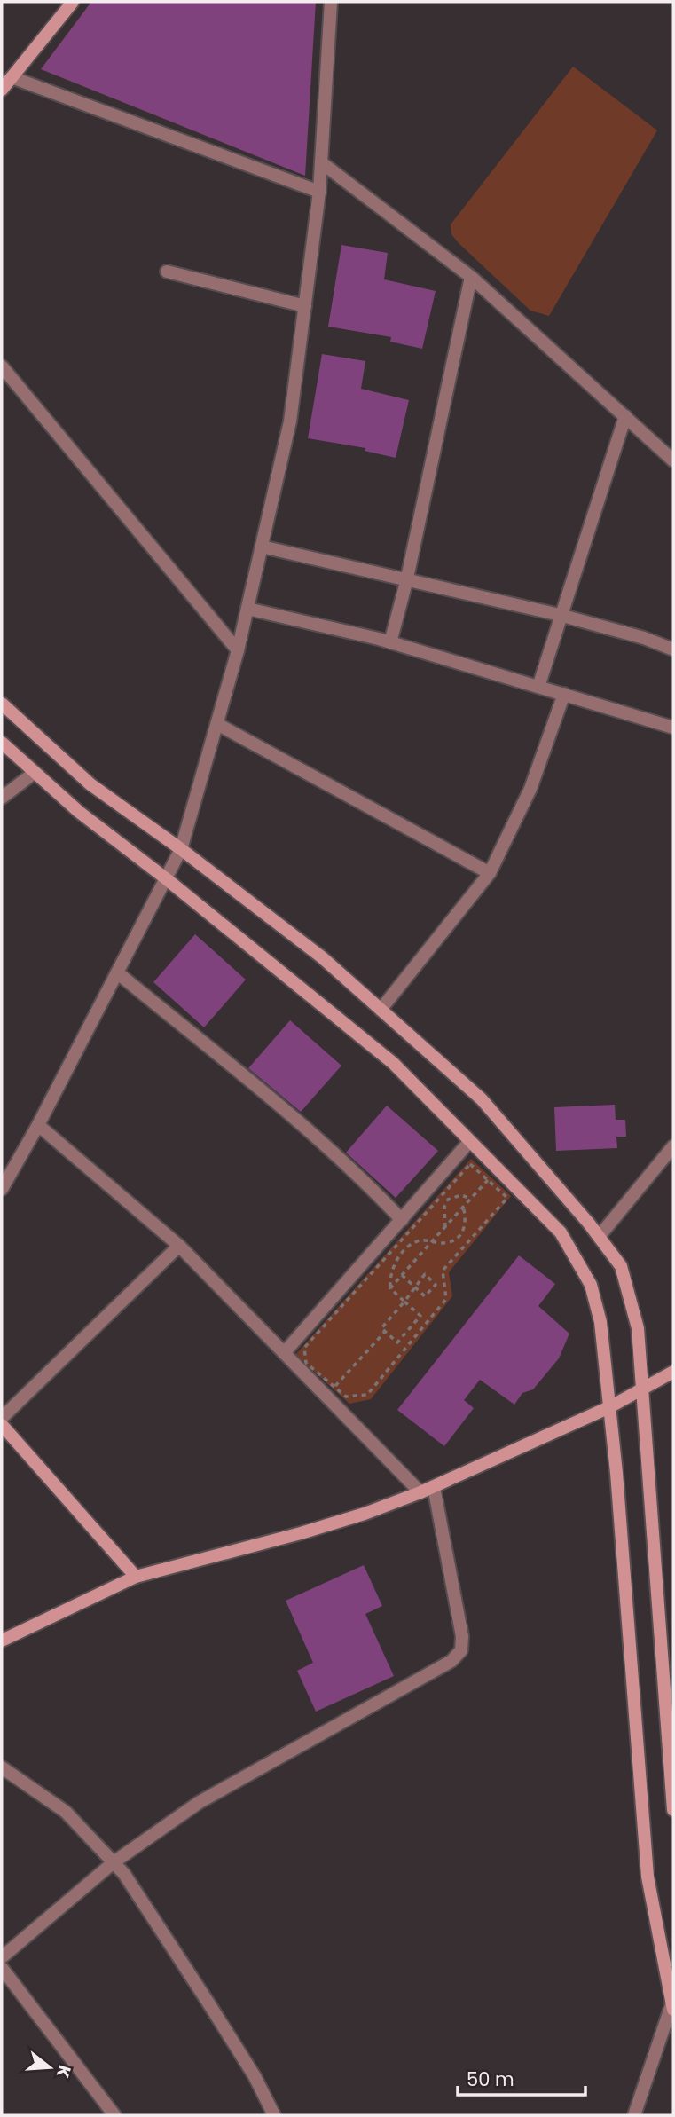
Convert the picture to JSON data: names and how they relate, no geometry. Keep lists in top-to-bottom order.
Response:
{
  "scale_bar": "50 m",
  "north": "right"
}
